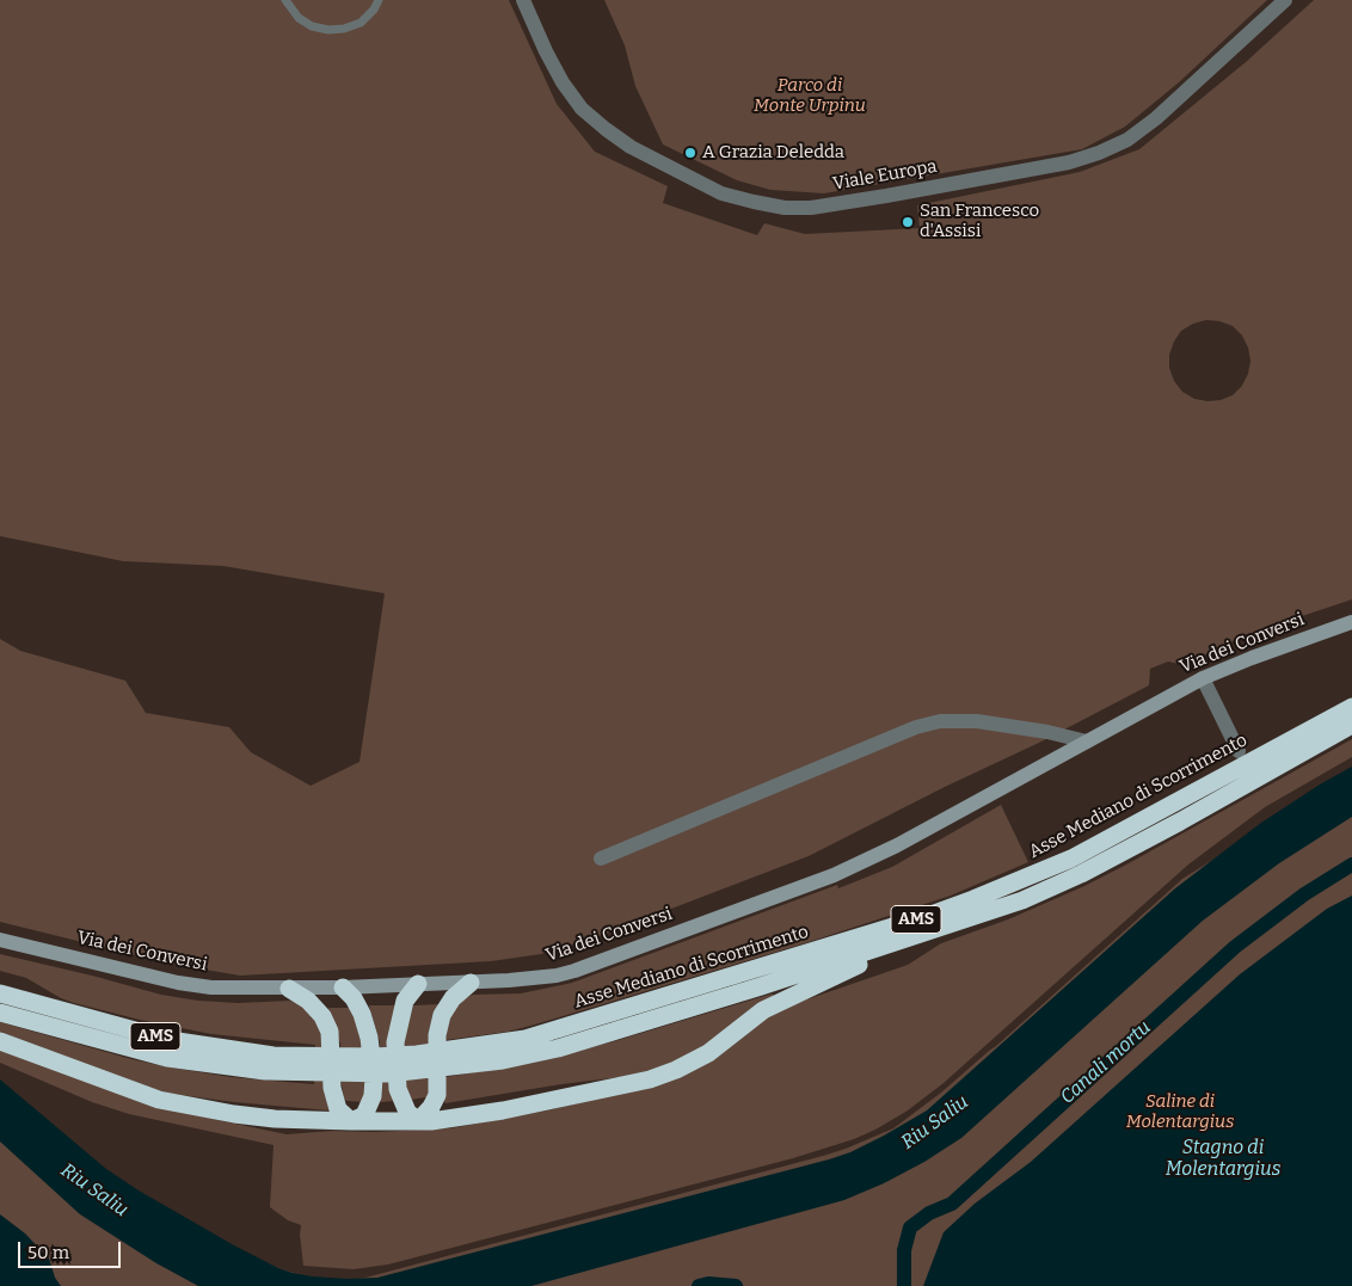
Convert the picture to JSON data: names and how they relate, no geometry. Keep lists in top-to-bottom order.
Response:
{
  "streets": {
    "highway": ["Asse Mediano di Scorrimento", "AMS"],
    "street": ["Viale Europa", "Via dei Conversi"]
  },
  "water": ["Canali mortu", "Riu Saliu", "Stagno di Molentargius"],
  "parks": ["Parco di Monte Urpinu", "Saline di Molentargius"],
  "places": ["A Grazia Deledda", "San Francesco d'Assisi"],
  "scale_bar": "50 m"
}
